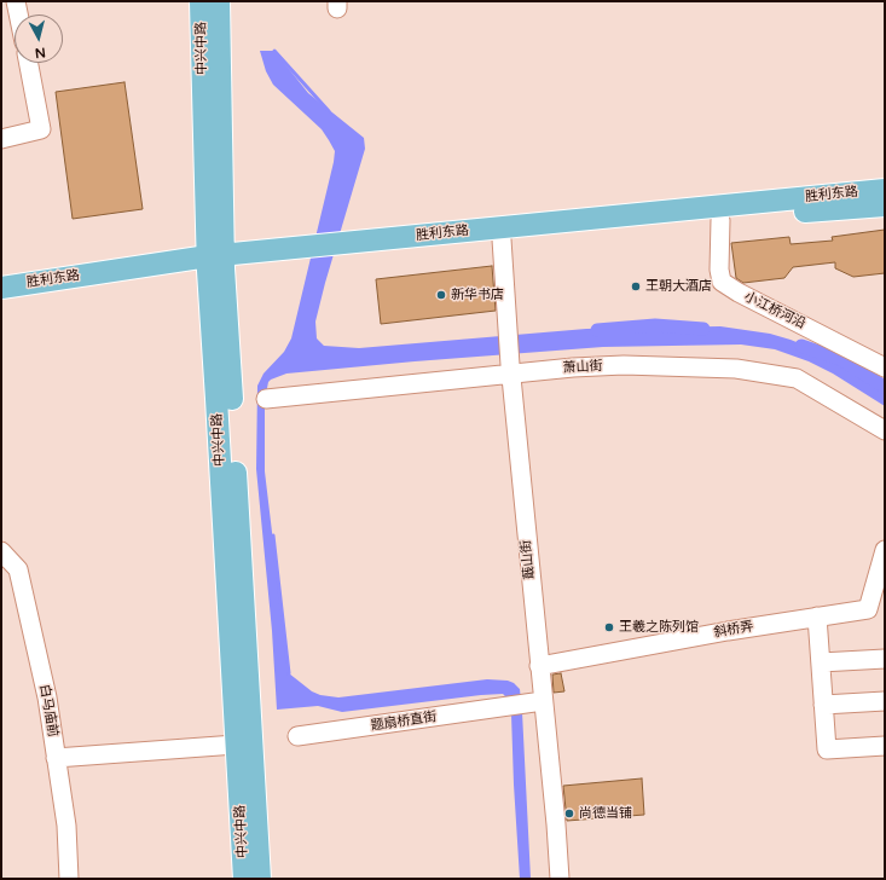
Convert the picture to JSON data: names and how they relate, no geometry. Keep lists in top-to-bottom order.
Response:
{
  "streets": {
    "main road": ["中兴中路", "胜利东路"],
    "street": [
      "小江桥河沿",
      "萧山街",
      "蕺山街",
      "斜桥弄",
      "白马庙前",
      "题扇桥直街"
    ]
  },
  "crossings": [
    ["中兴中路", "胜利东路"],
    ["胜利东路", "小江桥河沿"],
    ["胜利东路", "蕺山街"],
    ["萧山街", "蕺山街"],
    ["蕺山街", "斜桥弄"],
    ["蕺山街", "题扇桥直街"]
  ],
  "places": [
    "王朝大酒店",
    "新华书店",
    "王羲之陈列馆",
    "尚德当铺"
  ],
  "north": "bottom"
}
